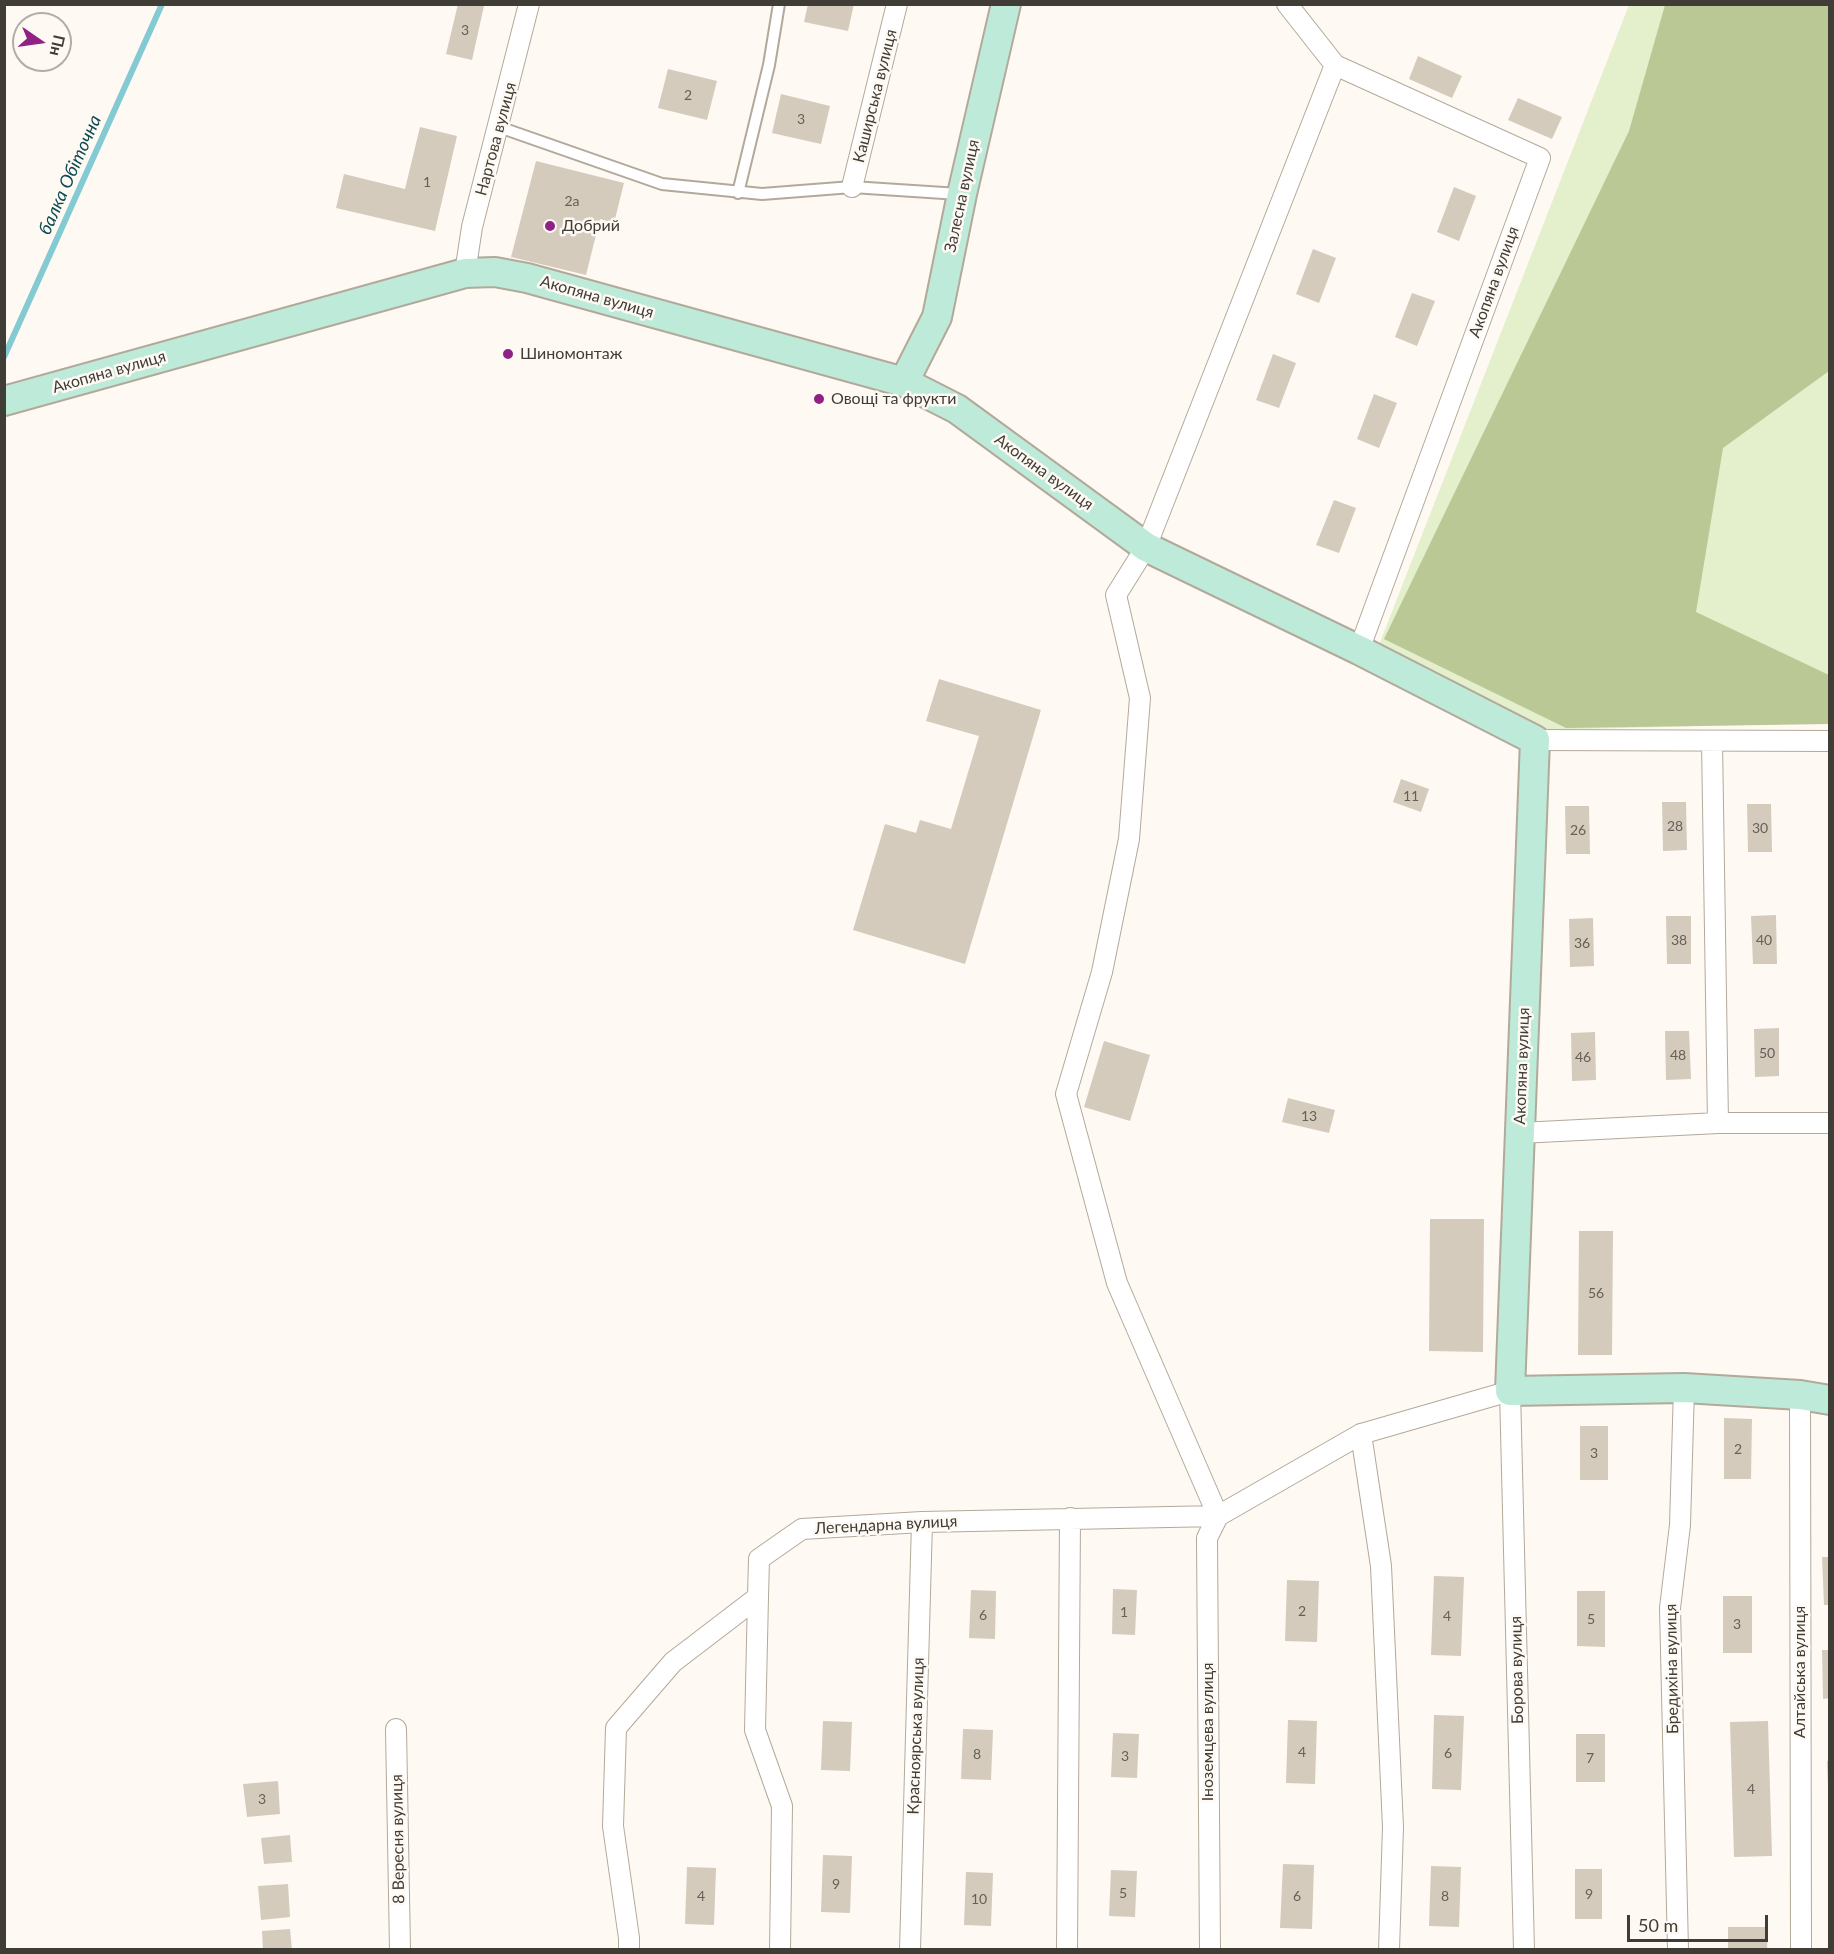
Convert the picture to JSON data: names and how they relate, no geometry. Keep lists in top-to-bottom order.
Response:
{
  "streets": {
    "main road": ["Залесна вулиця", "Акопяна вулиця"],
    "street": [
      "Каширська вулиця",
      "Нартова вулиця",
      "Легендарна вулиця",
      "Бредихіна вулиця",
      "Борова вулиця",
      "Алтайська вулиця",
      "Іноземцева вулиця",
      "Красноярська вулиця",
      "8 Вересня вулиця"
    ]
  },
  "crossings": [
    ["Нартова вулиця", "Акопяна вулиця"],
    ["Залесна вулиця", "Акопяна вулиця"],
    ["Акопяна вулиця", "Борова вулиця"],
    ["Легендарна вулиця", "Іноземцева вулиця"],
    ["Легендарна вулиця", "Красноярська вулиця"]
  ],
  "water": ["балка Обіточна"],
  "places": ["Добрий", "Шиномонтаж", "Овощі та фрукти"],
  "house_numbers": [
    "3",
    "2",
    "3",
    "1",
    "2а",
    "11",
    "28",
    "30",
    "26",
    "38",
    "40",
    "36",
    "50",
    "48",
    "46",
    "13",
    "56",
    "2",
    "3",
    "2",
    "1",
    "6",
    "4",
    "5",
    "3",
    "4",
    "6",
    "8",
    "3",
    "7",
    "4",
    "3",
    "9",
    "5",
    "9",
    "4",
    "6",
    "8",
    "10"
  ],
  "scale_bar": "50 m",
  "north": "right"
}
